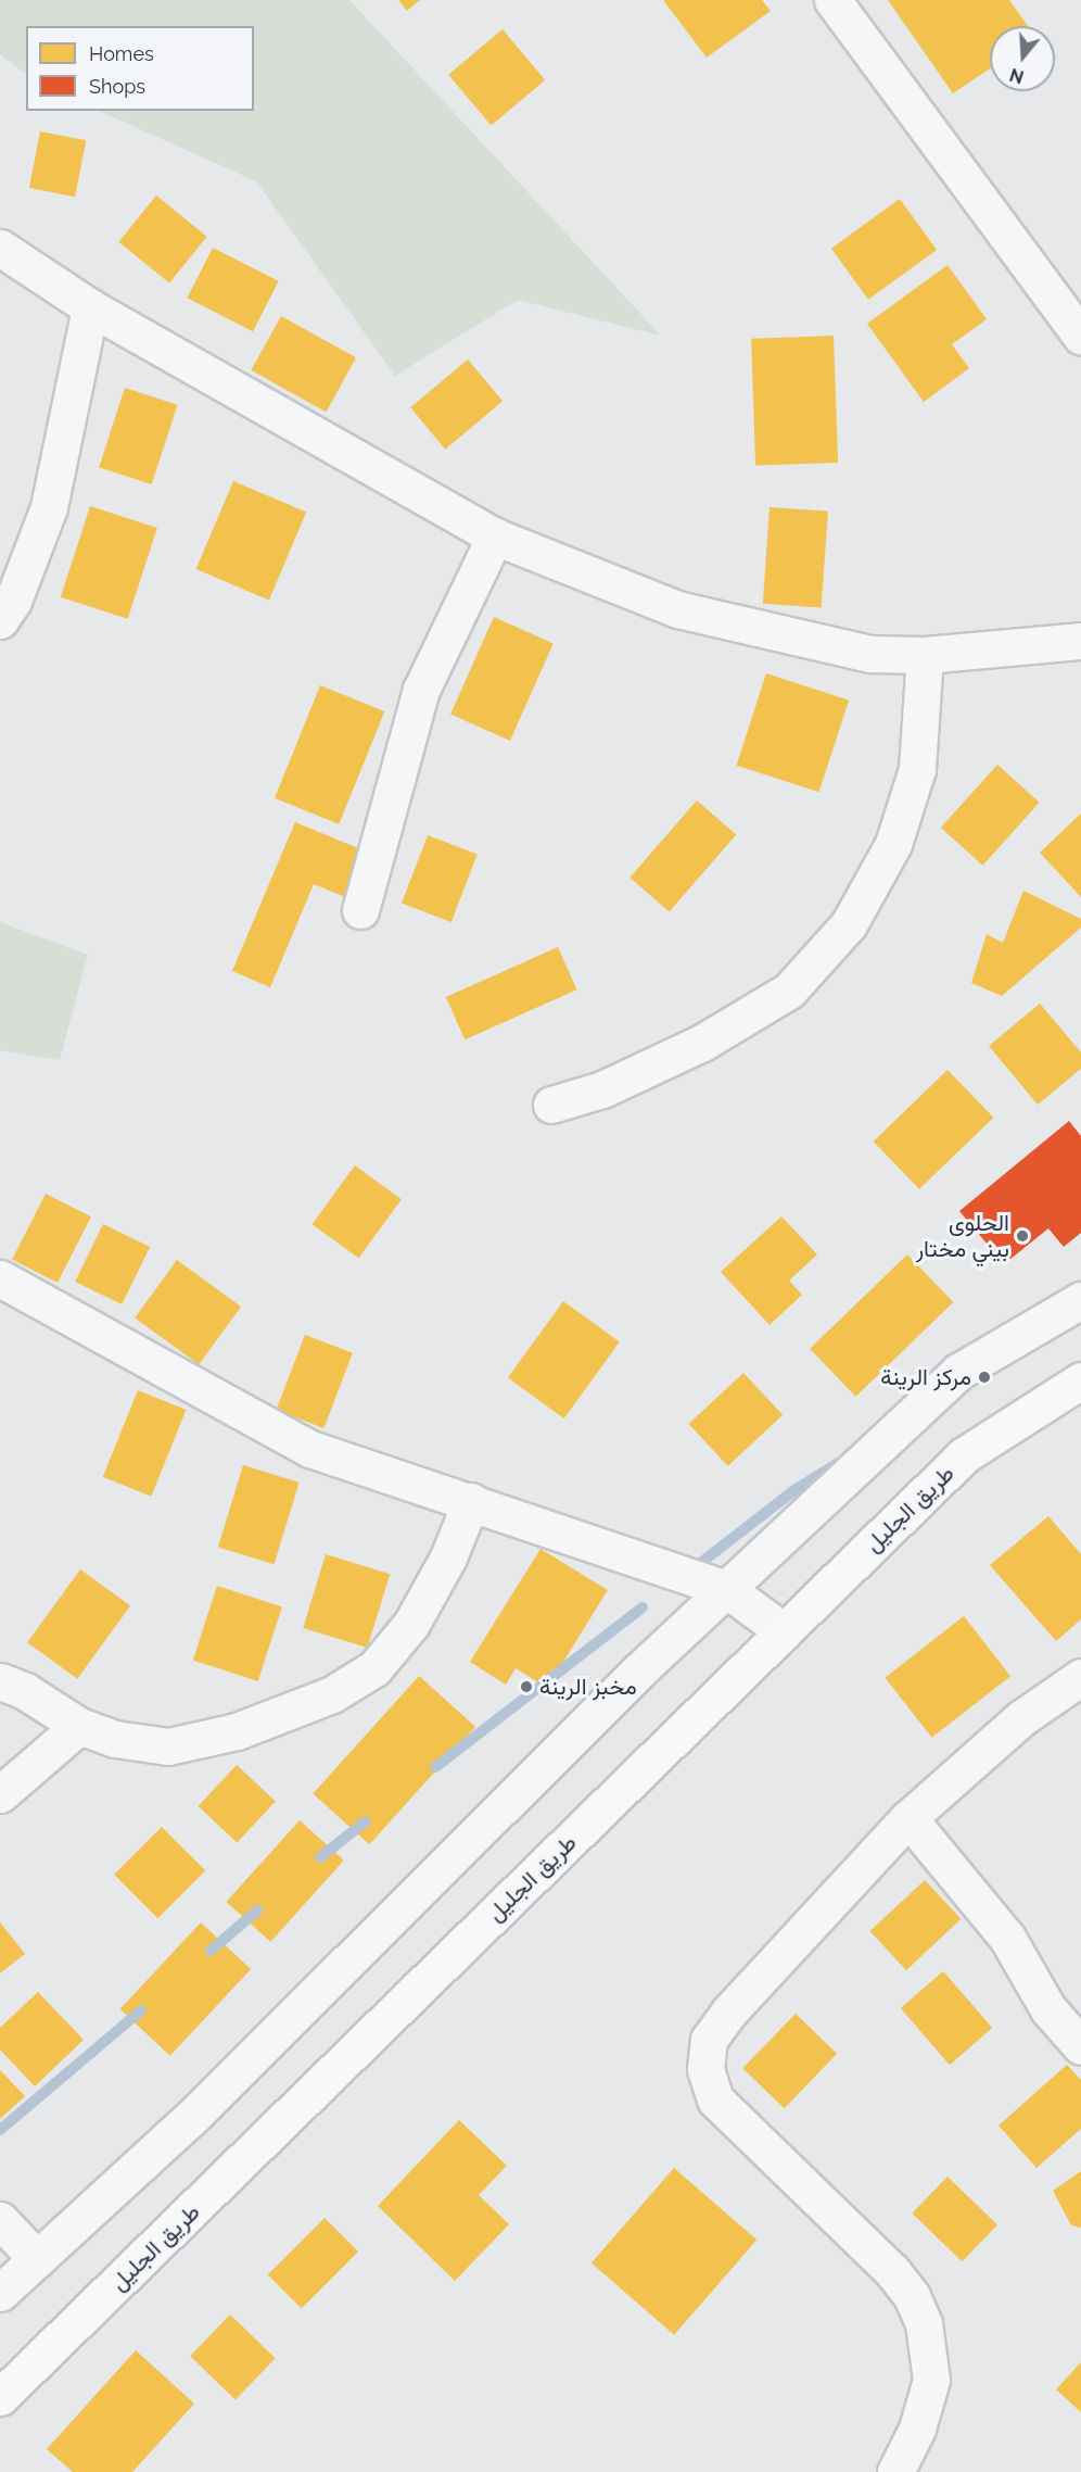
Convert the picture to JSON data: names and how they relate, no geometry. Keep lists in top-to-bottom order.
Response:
{
  "streets": {
    "main road": ["طريق الجليل"]
  },
  "places": ["الحلوى بيني مختار", "مركز الرينة", "مخبز الرينة"],
  "legend": ["Homes", "Shops"],
  "north": "bottom"
}
